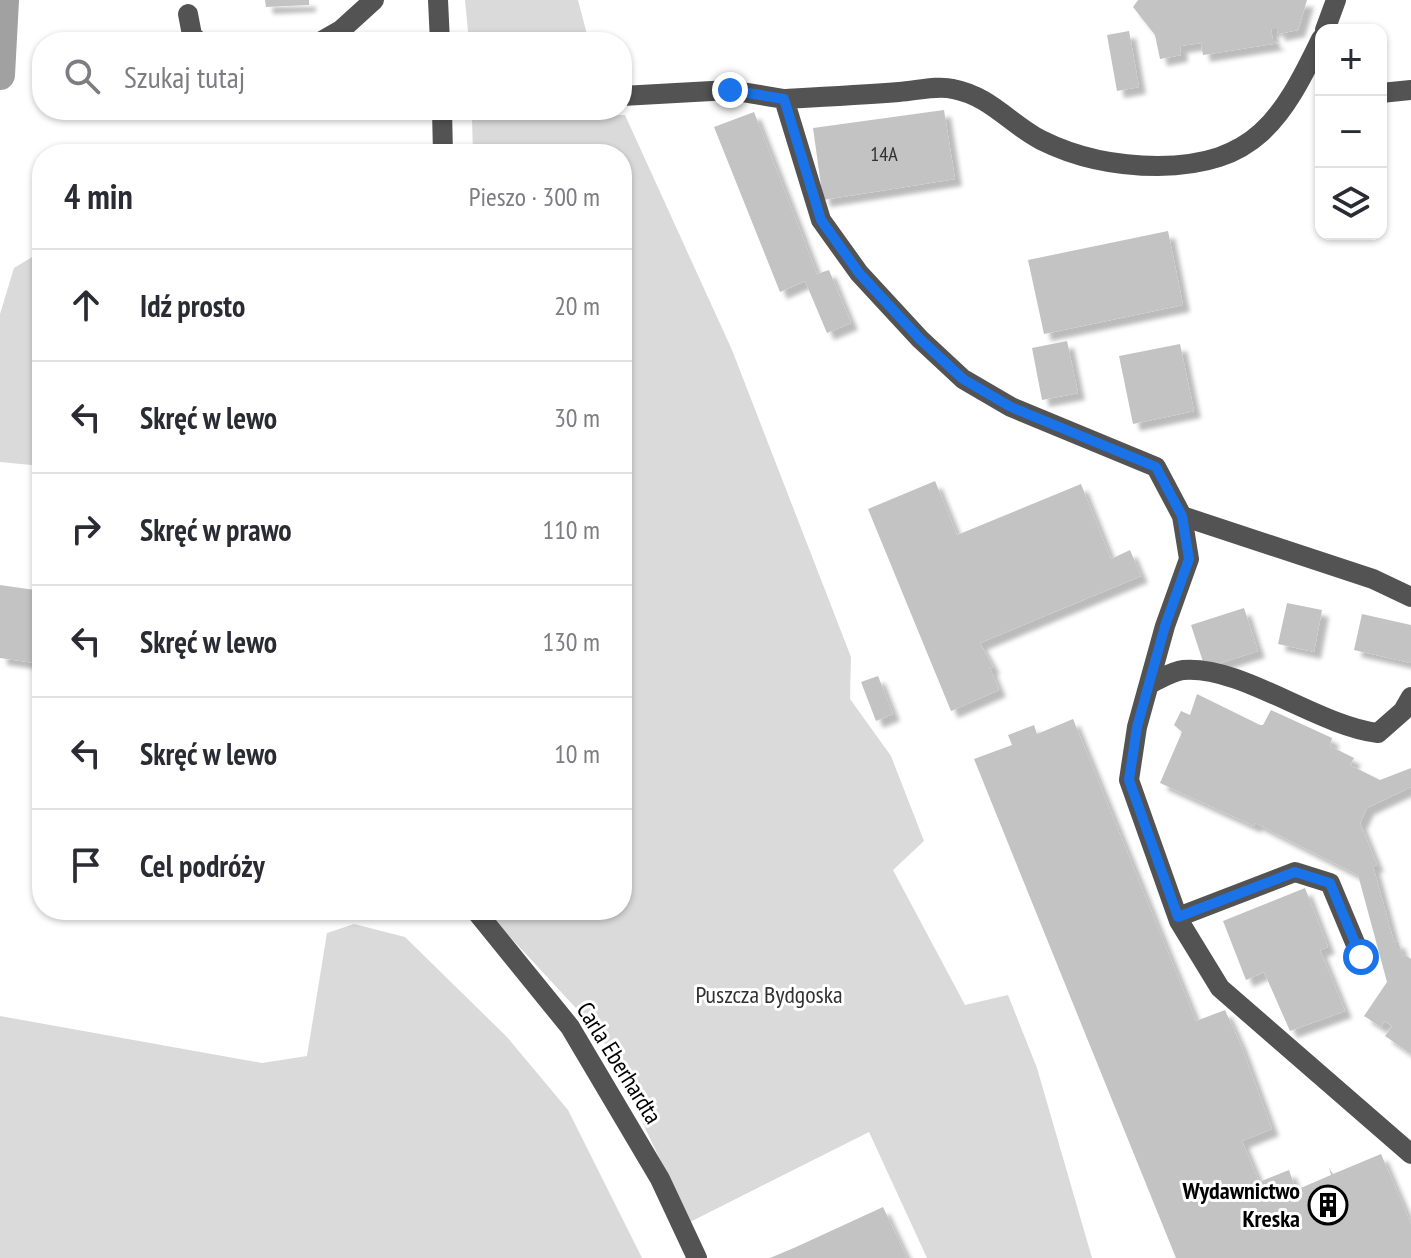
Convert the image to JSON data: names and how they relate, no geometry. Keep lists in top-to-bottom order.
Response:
{
  "streets": {
    "street": ["Carla Eberhardta"]
  },
  "parks": ["Puszcza Bydgoska"],
  "places": {
    "building": ["Wydawnictwo Kreska"]
  },
  "house_numbers": ["14A"],
  "page": {
    "map_buttons": ["+", "−"],
    "search": "Szukaj tutaj",
    "heading": ["4 min", "Pieszo · 300 m"],
    "list": [
      ["Idź prosto", "20 m"],
      ["Skręć w lewo", "30 m"],
      ["Skręć w prawo", "110 m"],
      ["Skręć w lewo", "130 m"],
      ["Skręć w lewo", "10 m"],
      "Cel podróży"
    ]
  }
}
